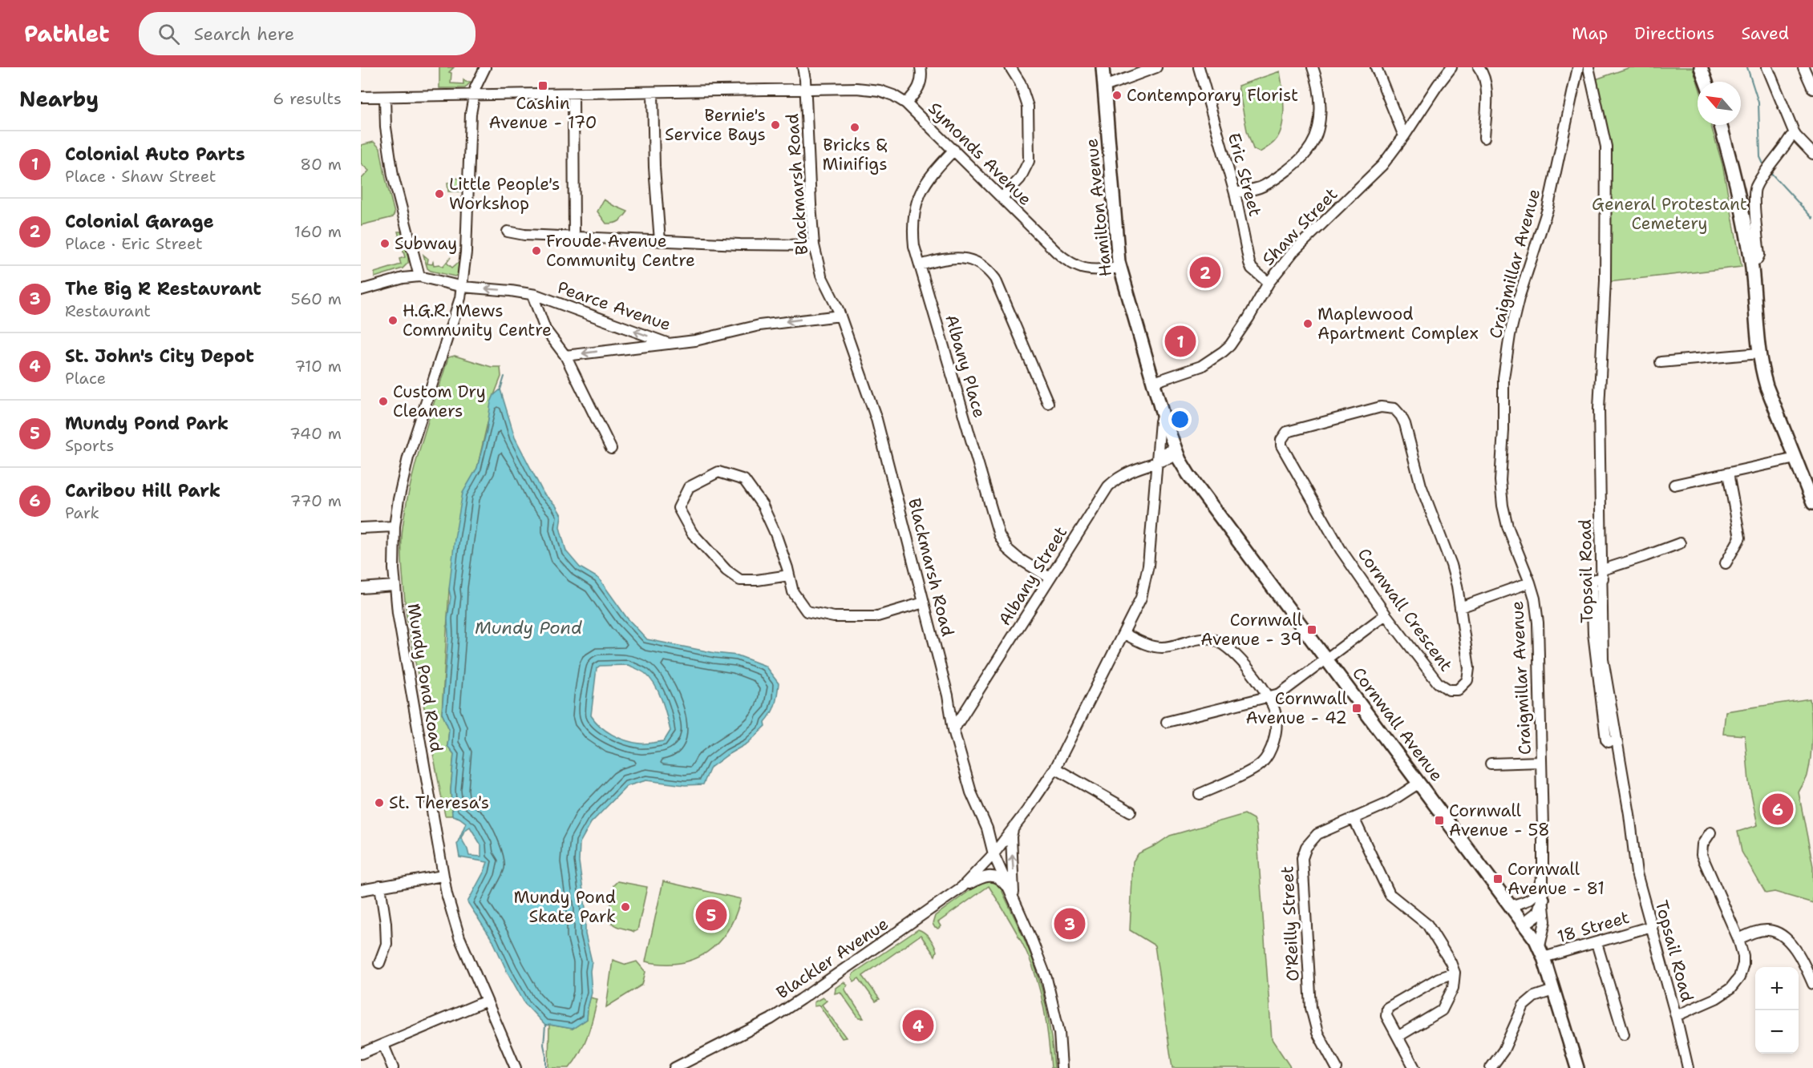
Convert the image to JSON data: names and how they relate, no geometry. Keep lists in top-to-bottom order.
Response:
{
  "streets": {
    "main road": ["Hamilton Avenue", "Cornwall Avenue"],
    "street": [
      "Symonds Avenue",
      "Eric Street",
      "Blackmarsh Road",
      "Shaw Street",
      "Craigmillar Avenue",
      "Pearce Avenue",
      "Albany Place",
      "Topsail Road",
      "Albany Street",
      "Cornwall Crescent",
      "Mundy Pond Road",
      "O'Reilly Street",
      "18 Street",
      "Blackler Avenue"
    ]
  },
  "crossings": [
    ["Symonds Avenue", "Blackmarsh Road"],
    ["Symonds Avenue", "Hamilton Avenue"],
    ["Symonds Avenue", "Albany Place"],
    ["Symonds Avenue", "Mundy Pond Road"],
    ["Eric Street", "Shaw Street"],
    ["Blackmarsh Road", "Pearce Avenue"],
    ["Blackmarsh Road", "Albany Street"],
    ["Blackmarsh Road", "Blackler Avenue"],
    ["Hamilton Avenue", "Shaw Street"],
    ["Hamilton Avenue", "Cornwall Avenue"],
    ["Hamilton Avenue", "Blackler Avenue"],
    ["Craigmillar Avenue", "Cornwall Avenue"],
    ["Craigmillar Avenue", "18 Street"],
    ["Pearce Avenue", "Mundy Pond Road"],
    ["Albany Place", "Albany Street"],
    ["Topsail Road", "18 Street"],
    ["Albany Street", "Cornwall Avenue"],
    ["Albany Street", "Blackler Avenue"],
    ["Cornwall Avenue", "O'Reilly Street"],
    ["Cornwall Avenue", "18 Street"],
    ["Cornwall Avenue", "Blackler Avenue"]
  ],
  "water": ["Mundy Pond"],
  "parks": ["General Protestant Cemetery"],
  "places": {
    "transit": [
      "Cashin Avenue - 170",
      "Cornwall Avenue - 39",
      "Cornwall Avenue - 42",
      "Cornwall Avenue - 58",
      "Cornwall Avenue - 81"
    ],
    "other": [
      "Contemporary Florist",
      "Bernie's Service Bays",
      "Bricks & Minifigs",
      "Little People's Workshop",
      "Subway",
      "Froude Avenue Community Centre",
      "H.G.R. Mews Community Centre",
      "Maplewood Apartment Complex",
      "Custom Dry Cleaners",
      "St. Theresa's",
      "Mundy Pond Skate Park"
    ]
  },
  "north": "top left",
  "page": {
    "header": "Pathlet",
    "search": "Search here",
    "nav": ["Map", "Directions", "Saved"],
    "heading": ["Nearby", "6 results"],
    "list": [
      {
        "mark": "1",
        "name": "Colonial Auto Parts",
        "note": "Place · Shaw Street",
        "value": "80 m"
      },
      {
        "mark": "2",
        "name": "Colonial Garage",
        "note": "Place · Eric Street",
        "value": "160 m"
      },
      {
        "mark": "3",
        "name": "The Big R Restaurant",
        "note": "Restaurant",
        "value": "560 m"
      },
      {
        "mark": "4",
        "name": "St. John's City Depot",
        "note": "Place",
        "value": "710 m"
      },
      {
        "mark": "5",
        "name": "Mundy Pond Park",
        "note": "Sports",
        "value": "740 m"
      },
      {
        "mark": "6",
        "name": "Caribou Hill Park",
        "note": "Park",
        "value": "770 m"
      }
    ],
    "pins": [
      "2",
      "1",
      "6",
      "5",
      "3",
      "4"
    ],
    "map_buttons": ["+", "−"]
  }
}
